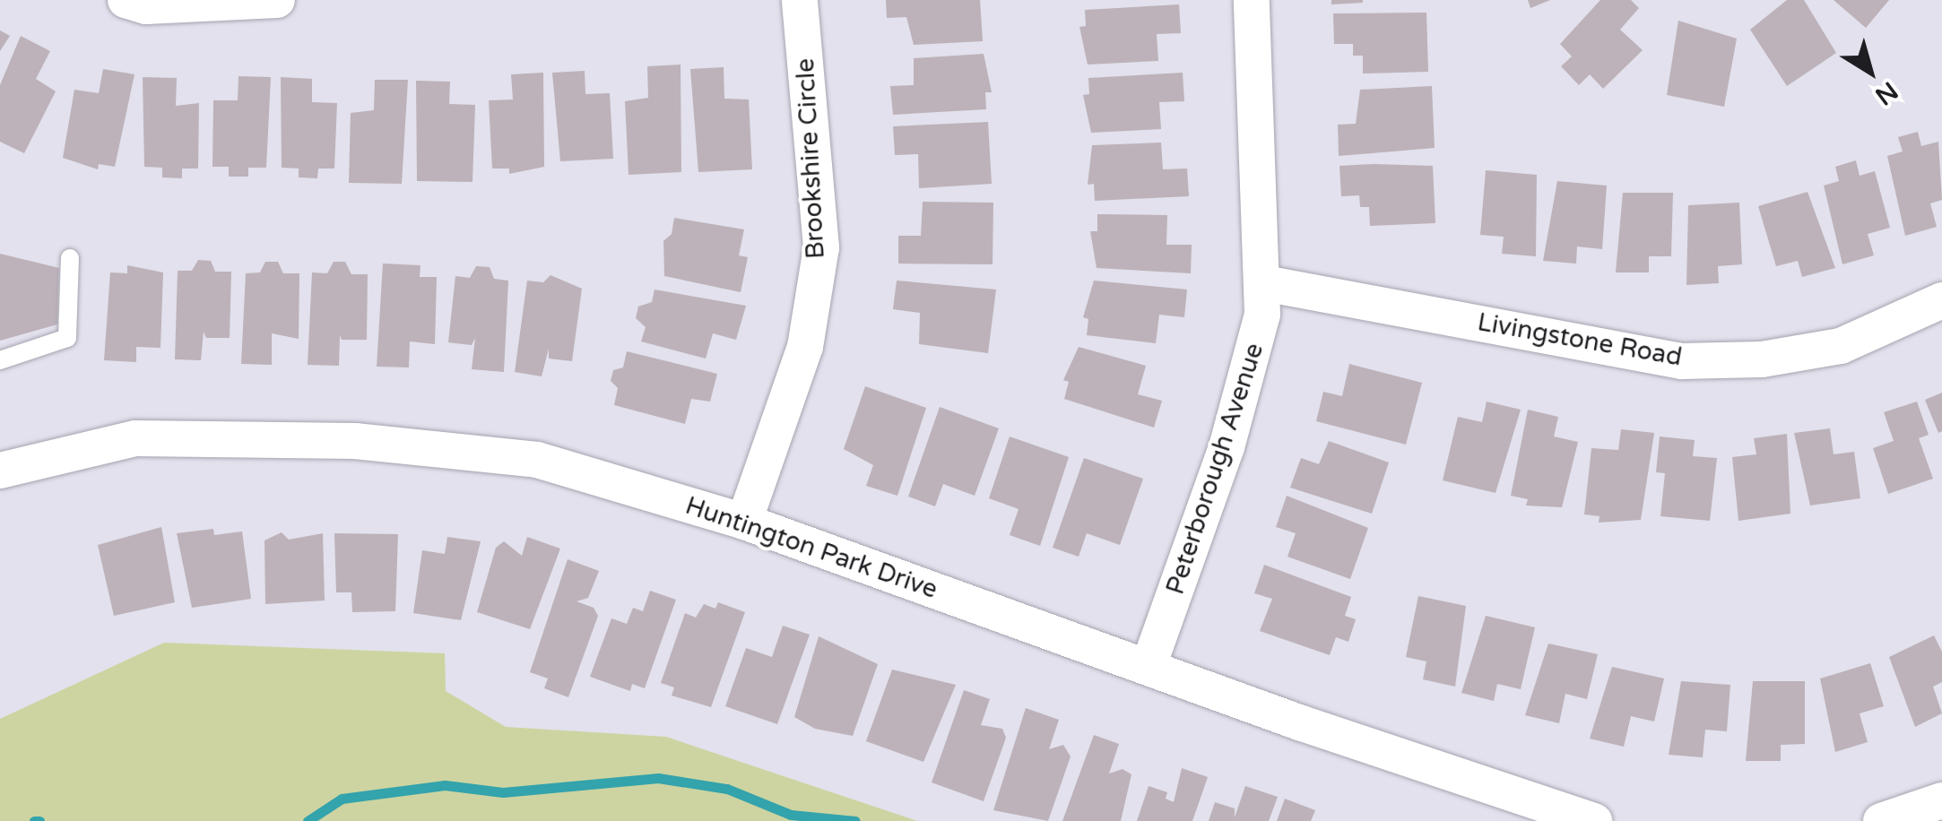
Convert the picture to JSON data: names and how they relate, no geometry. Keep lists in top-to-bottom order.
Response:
{
  "streets": {
    "street": [
      "Brookshire Circle",
      "Livingstone Road",
      "Peterborough Avenue",
      "Huntington Park Drive"
    ]
  },
  "crossings": [
    ["Brookshire Circle", "Huntington Park Drive"],
    ["Livingstone Road", "Peterborough Avenue"],
    ["Peterborough Avenue", "Huntington Park Drive"]
  ],
  "north": "bottom right"
}
